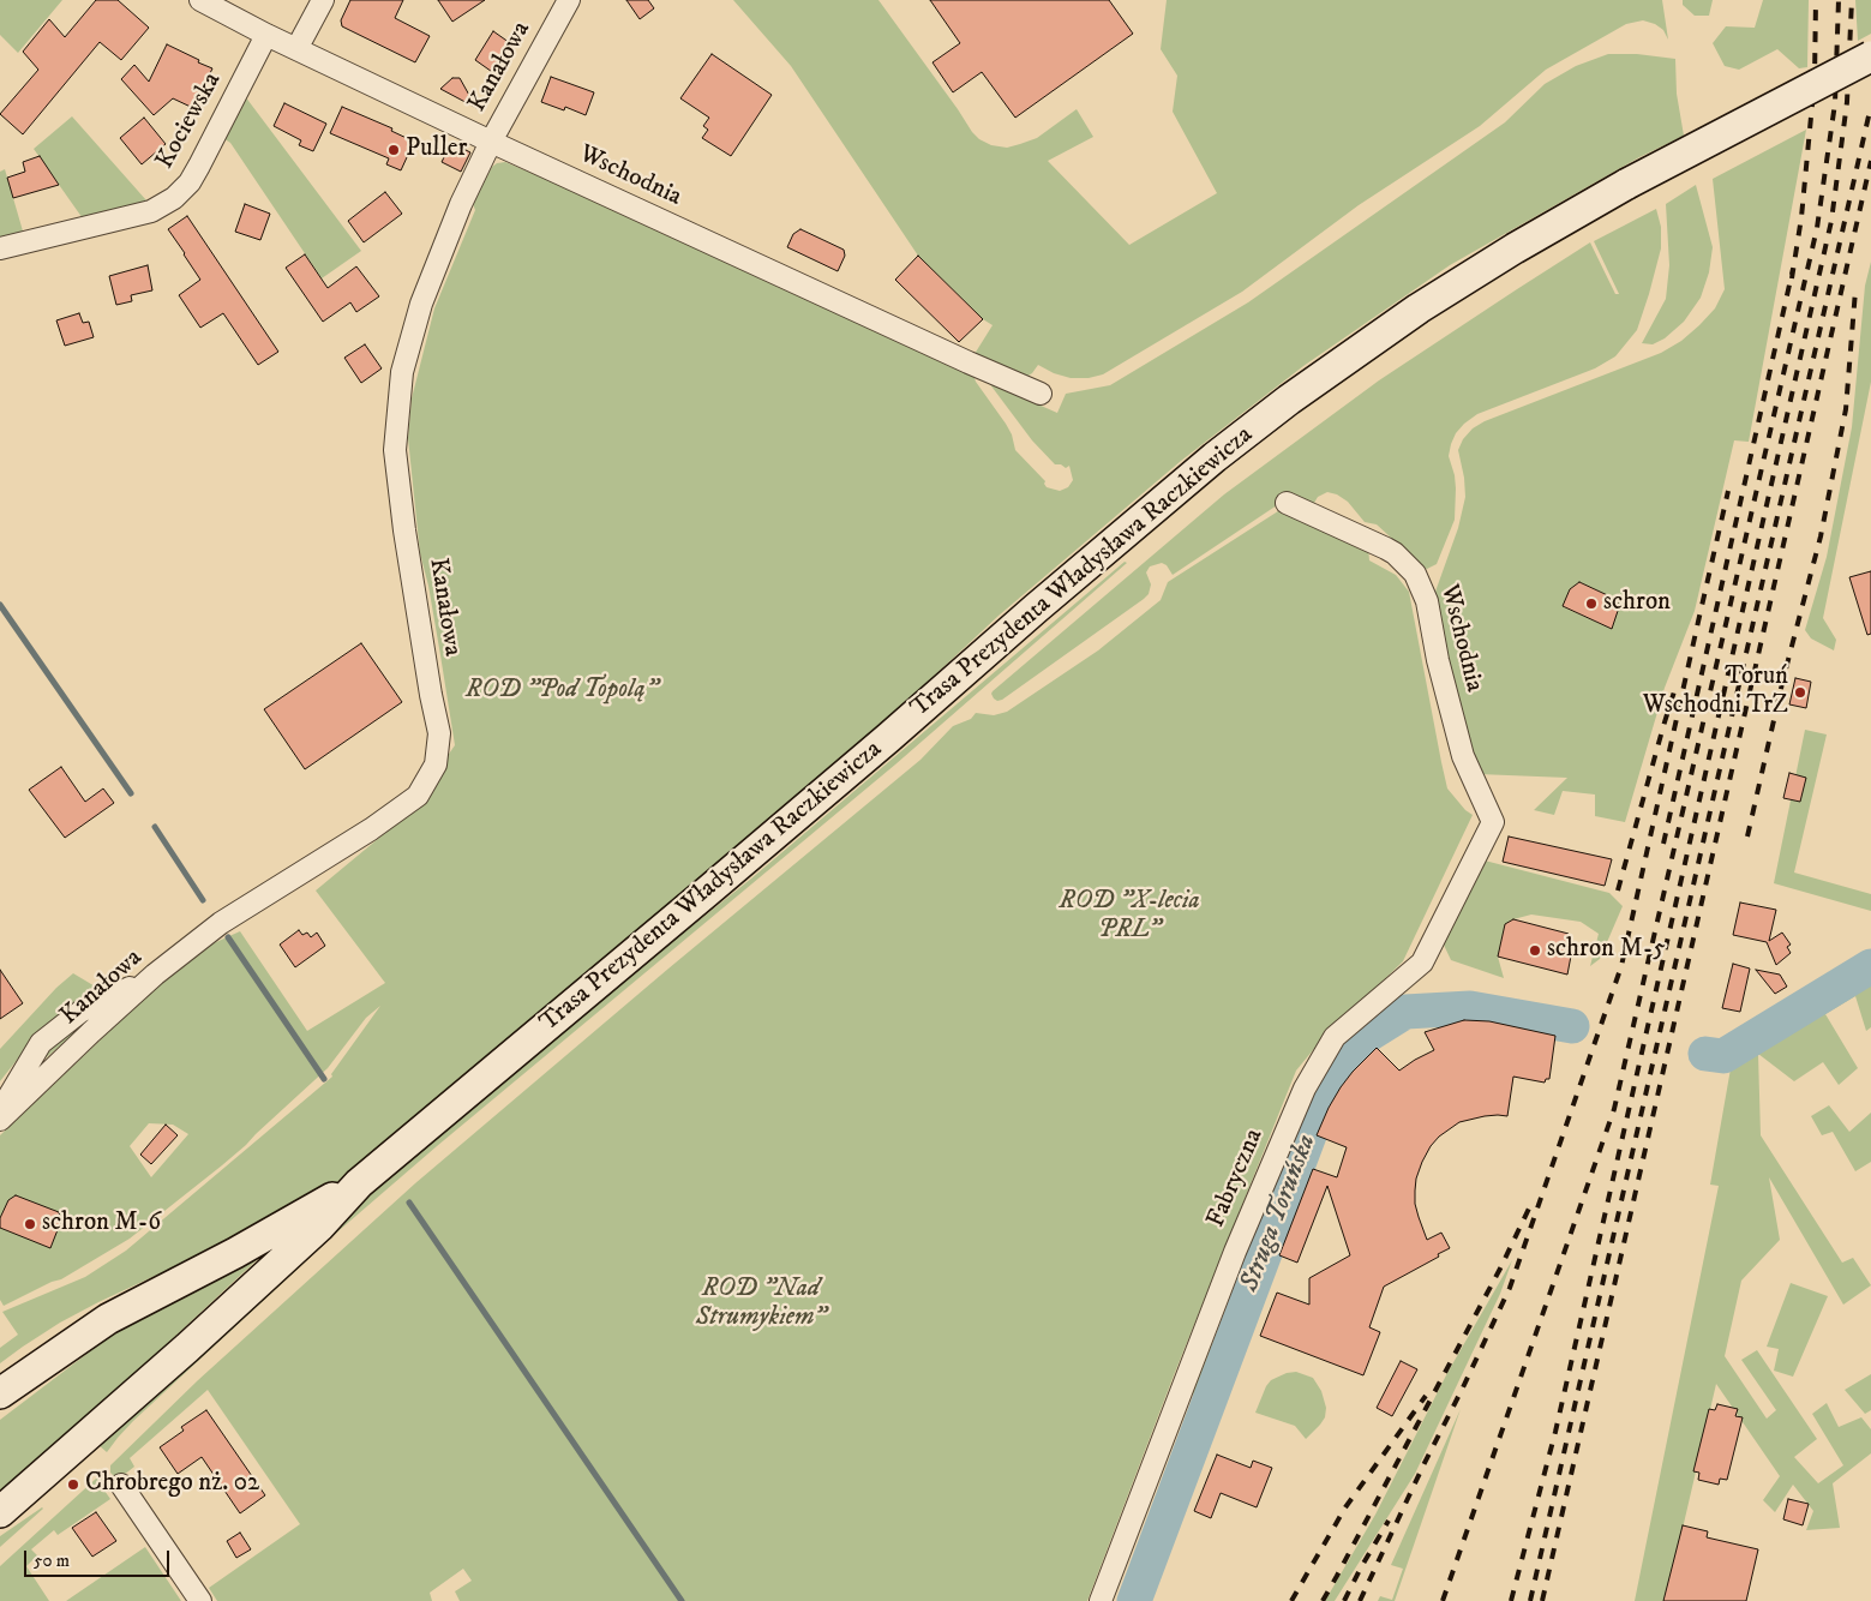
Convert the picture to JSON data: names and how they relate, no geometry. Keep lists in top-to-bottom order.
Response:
{
  "streets": {
    "main road": ["Trasa Prezydenta Władysława Raczkiewicza"],
    "street": [
      "Kanałowa",
      "Kociewska",
      "Wschodnia",
      "Fabryczna"
    ]
  },
  "crossings": [
    ["Kanałowa", "Wschodnia"],
    ["Kociewska", "Wschodnia"],
    ["Wschodnia", "Fabryczna"]
  ],
  "water": ["Struga Toruńska"],
  "parks": ["ROD \"Pod Topolą\"", "ROD \"X-lecia PRL\"", "ROD \"Nad Strumykiem\""],
  "places": [
    "Puller",
    "schron",
    "Toruń Wschodni TrZ",
    "schron M-5",
    "schron M-6",
    "Chrobrego nż. 02"
  ],
  "scale_bar": "50 m"
}
